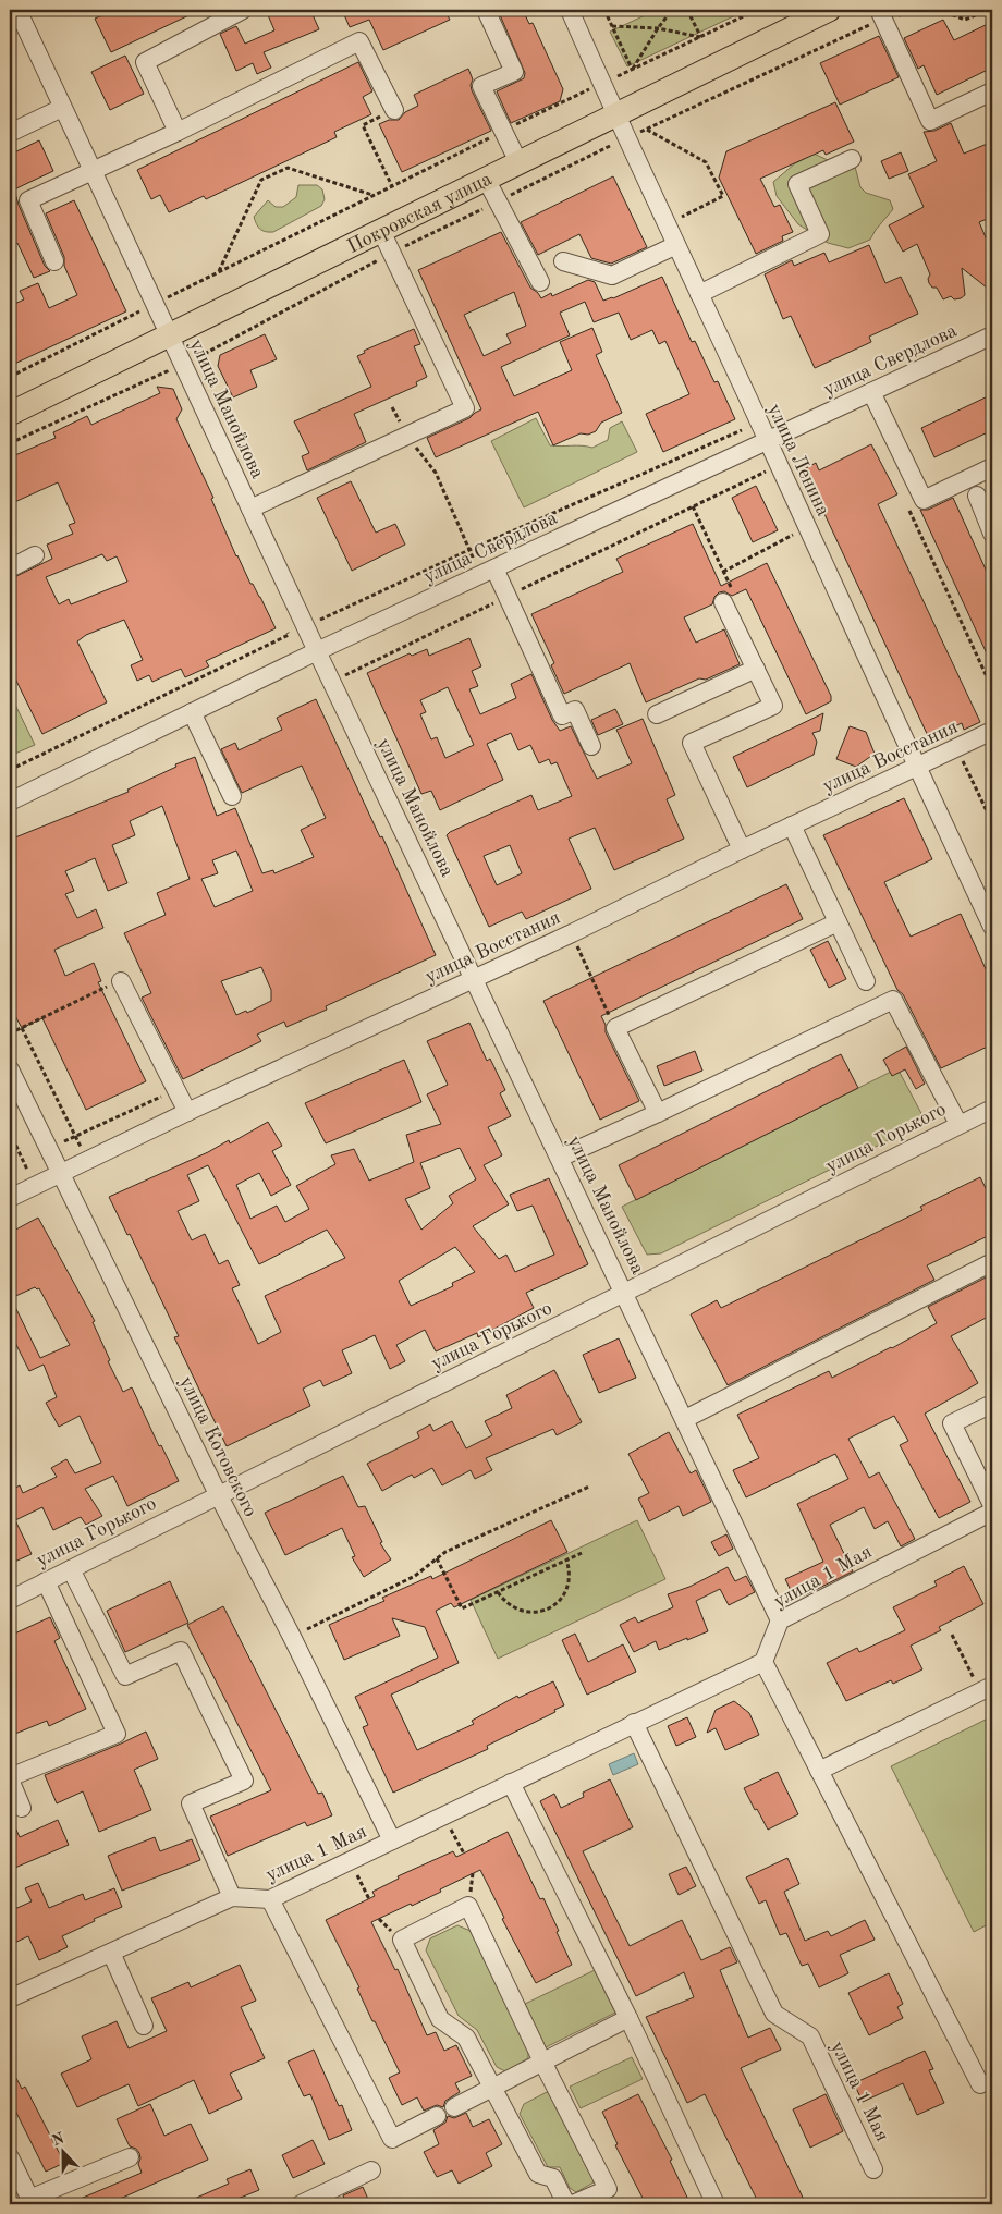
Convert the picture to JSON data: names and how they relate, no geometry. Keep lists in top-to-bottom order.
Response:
{
  "streets": {
    "main road": ["Покровская улица"],
    "street": [
      "улица Свердлова",
      "улица Манойлова",
      "улица Ленина",
      "улица Восстания",
      "улица Горького",
      "улица Котовского",
      "улица 1 Мая"
    ]
  },
  "crossings": [
    ["Покровская улица", "улица Манойлова"],
    ["Покровская улица", "улица Ленина"],
    ["улица Свердлова", "улица Манойлова"],
    ["улица Свердлова", "улица Ленина"],
    ["улица Манойлова", "улица Восстания"],
    ["улица Манойлова", "улица Горького"],
    ["улица Манойлова", "улица 1 Мая"],
    ["улица Ленина", "улица Восстания"],
    ["улица Восстания", "улица Котовского"],
    ["улица Горького", "улица Котовского"],
    ["улица Котовского", "улица 1 Мая"]
  ],
  "north": "top"
}
